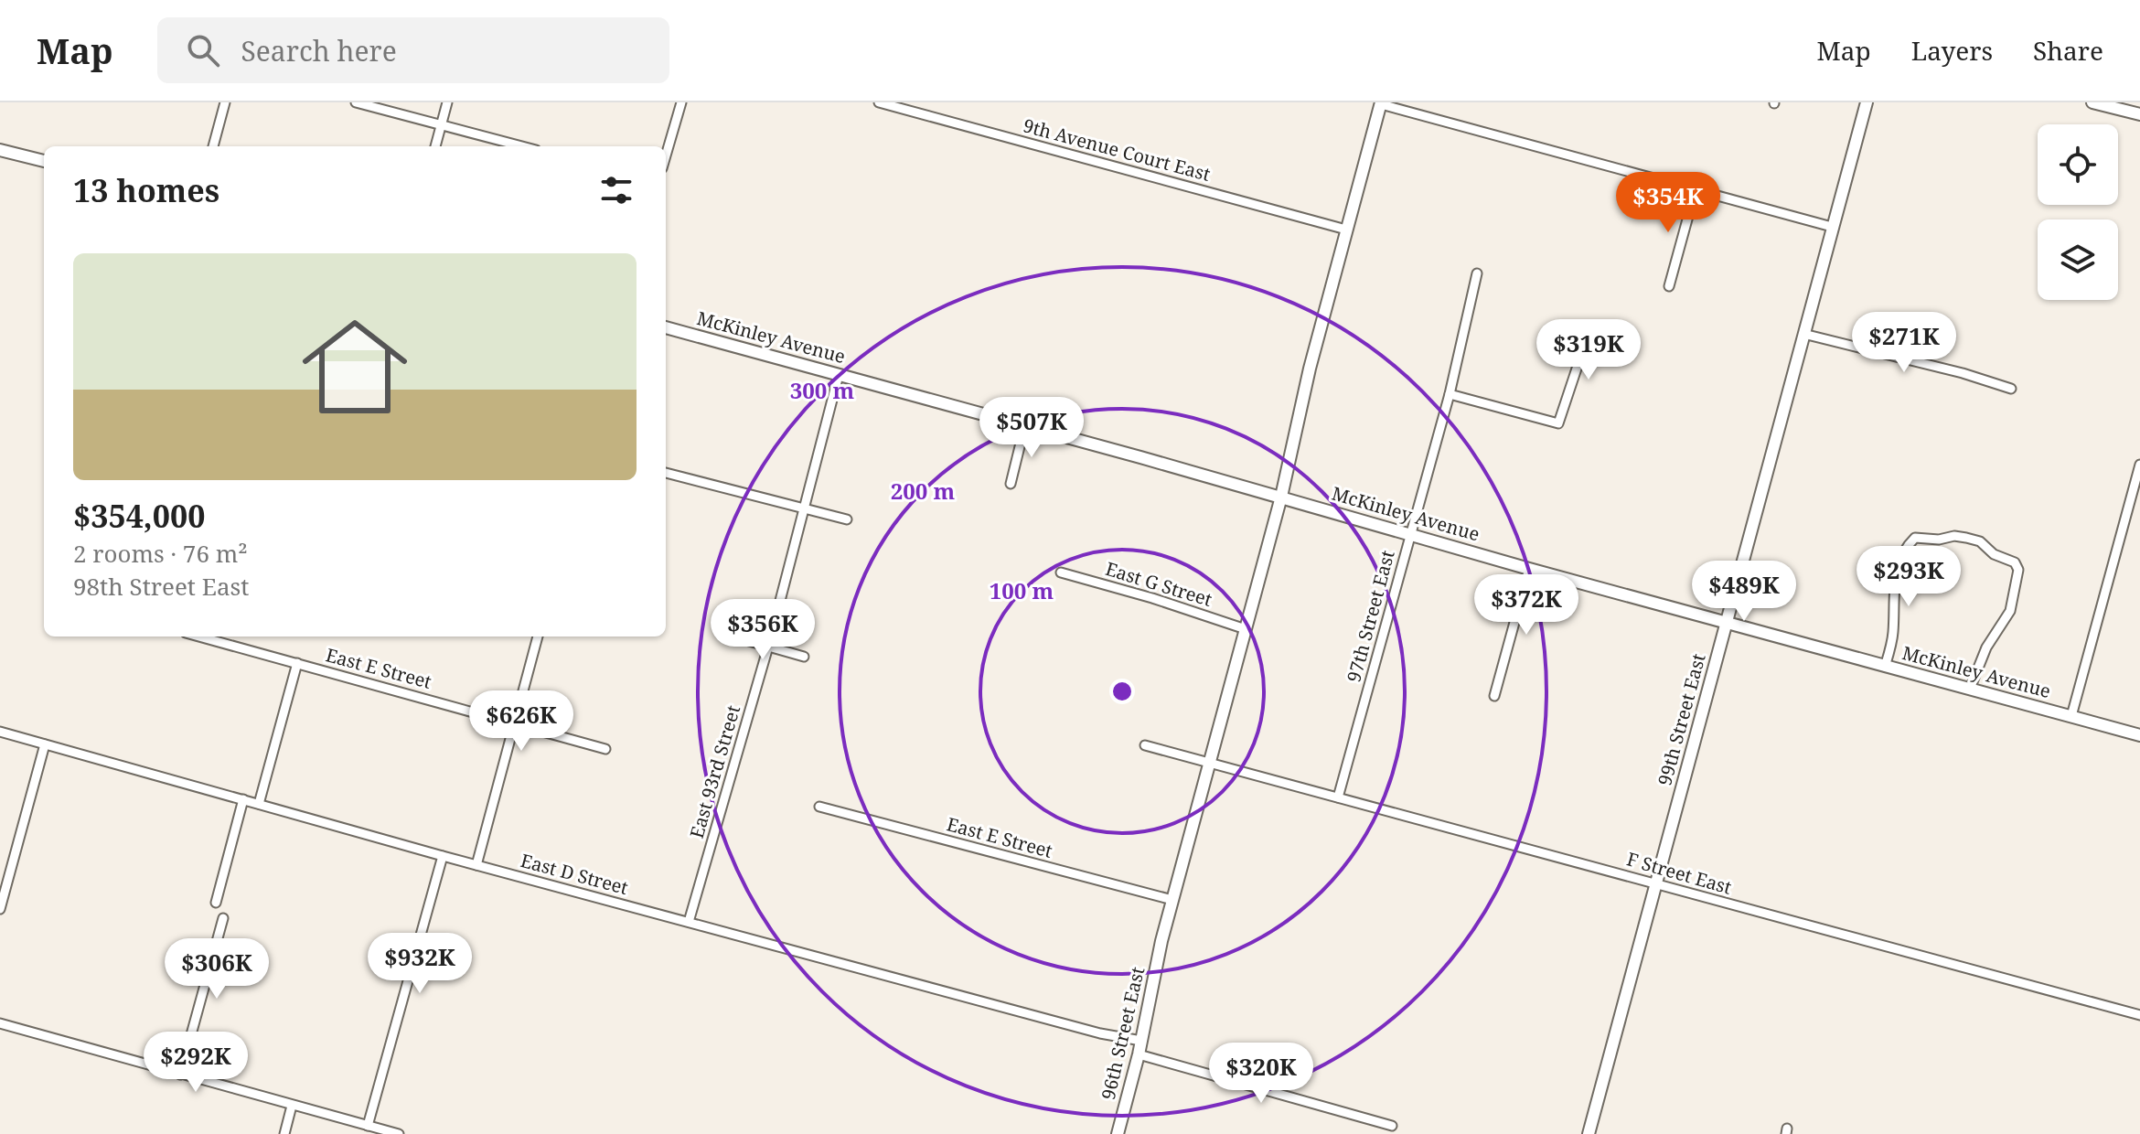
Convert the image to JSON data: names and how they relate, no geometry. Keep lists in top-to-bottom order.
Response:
{
  "streets": {
    "street": [
      "9th Avenue Court East",
      "McKinley Avenue",
      "East G Street",
      "97th Street East",
      "East E Street",
      "99th Street East",
      "East 93rd Street",
      "F Street East",
      "East D Street",
      "96th Street East"
    ]
  },
  "crossings": [
    ["9th Avenue Court East", "96th Street East"],
    ["McKinley Avenue", "97th Street East"],
    ["McKinley Avenue", "99th Street East"],
    ["McKinley Avenue", "East 93rd Street"],
    ["McKinley Avenue", "96th Street East"],
    ["East G Street", "96th Street East"],
    ["97th Street East", "F Street East"],
    ["East E Street", "96th Street East"],
    ["99th Street East", "F Street East"],
    ["East 93rd Street", "East D Street"],
    ["F Street East", "96th Street East"],
    ["East D Street", "96th Street East"]
  ],
  "page": {
    "header": "Map",
    "search": "Search here",
    "nav": ["Map", "Layers", "Share"],
    "heading": "13 homes",
    "price": [
      "$354K",
      "$271K",
      "$319K",
      "$507K",
      "$293K",
      "$489K",
      "$372K",
      "$356K",
      "$626K",
      "$932K",
      "$306K",
      "$292K",
      "$320K"
    ],
    "list": [
      {
        "name": "$354,000",
        "note": "2 rooms · 76 m² · 98th Street East"
      }
    ]
  },
  "rings": ["300 m", "200 m", "100 m"]
}
